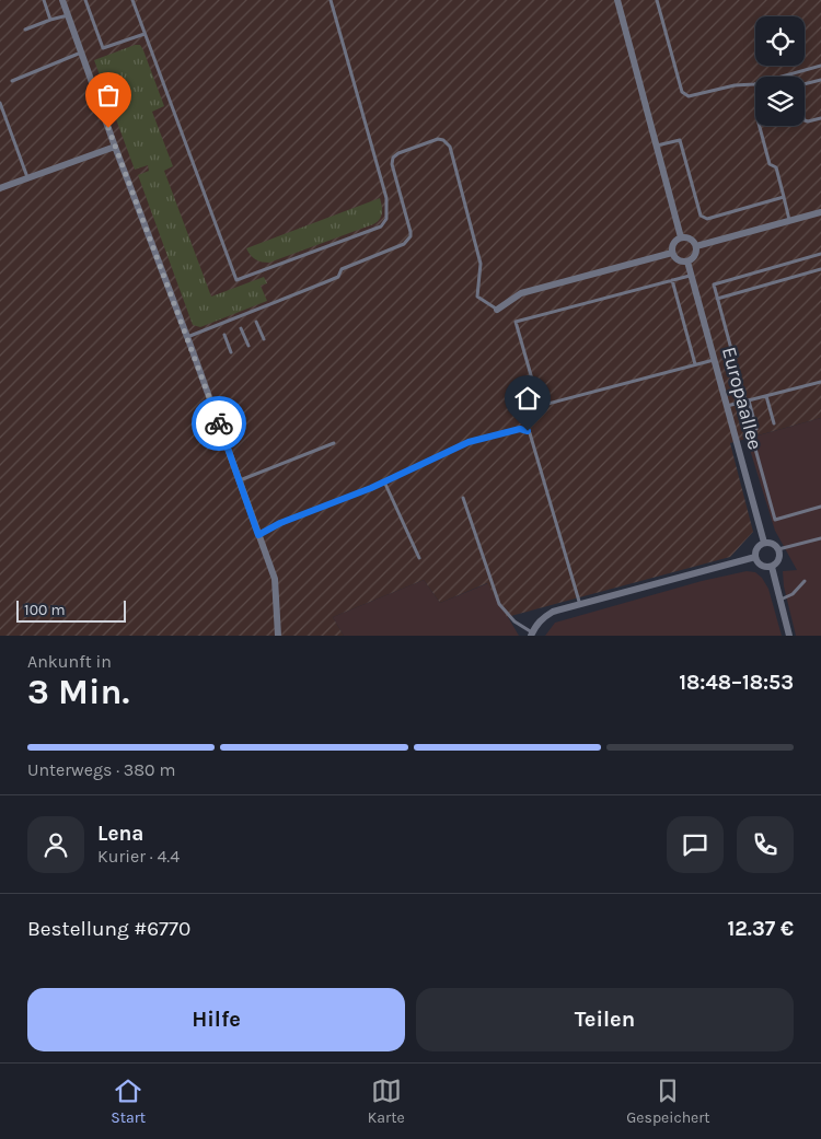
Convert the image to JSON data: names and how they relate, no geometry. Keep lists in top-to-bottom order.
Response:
{
  "streets": {
    "street": ["Europaallee"]
  },
  "scale_bar": "100 m",
  "page": {
    "scale": "100 m",
    "heading": ["3 Min.", "Ankunft in", "18:48–18:53"],
    "panel": [
      "Lena",
      "Kurier · 4.4",
      "Bestellung #6770",
      "12.37 €"
    ],
    "bar": "Unterwegs · 380 m",
    "buttons": ["Hilfe", "Teilen"],
    "tabs": ["Start", "Karte", "Gespeichert"]
  }
}
